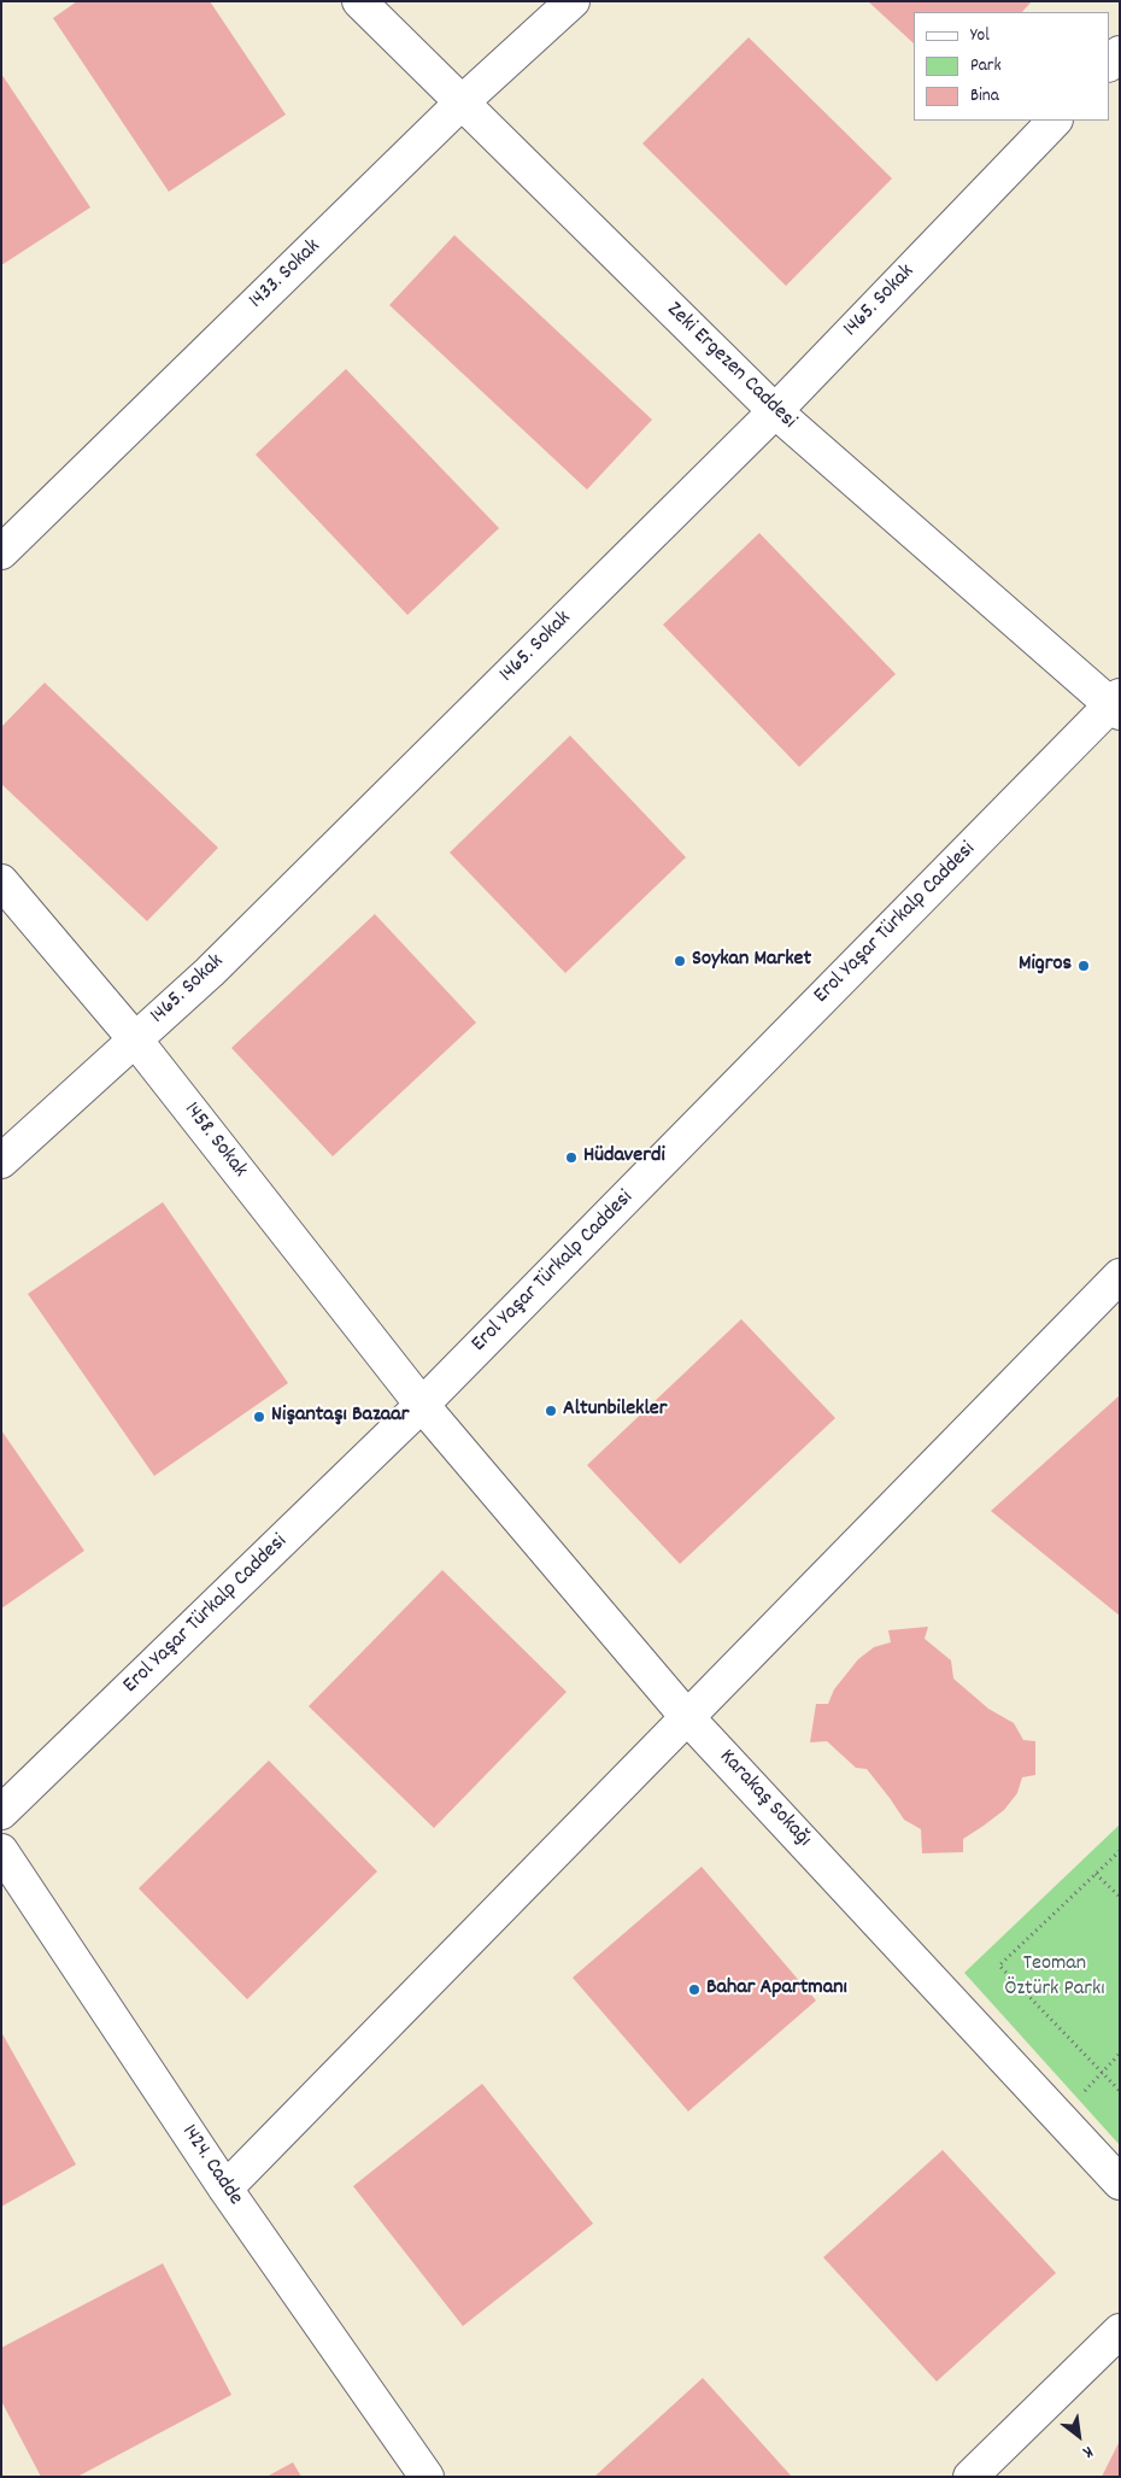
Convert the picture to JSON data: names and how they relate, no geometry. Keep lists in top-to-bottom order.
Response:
{
  "streets": {
    "street": [
      "1433. Sokak",
      "1465. Sokak",
      "Zeki Ergezen Caddesi",
      "Erol Yaşar Türkalp Caddesi",
      "1458. Sokak",
      "Karakaş Sokağı",
      "1424. Cadde"
    ]
  },
  "crossings": [
    ["1433. Sokak", "Zeki Ergezen Caddesi"],
    ["1465. Sokak", "Zeki Ergezen Caddesi"],
    ["1465. Sokak", "1458. Sokak"],
    ["Zeki Ergezen Caddesi", "Erol Yaşar Türkalp Caddesi"],
    ["Erol Yaşar Türkalp Caddesi", "1458. Sokak"],
    ["Erol Yaşar Türkalp Caddesi", "Karakaş Sokağı"],
    ["1458. Sokak", "Karakaş Sokağı"]
  ],
  "parks": ["Teoman Öztürk Parkı"],
  "places": [
    "Soykan Market",
    "Migros",
    "Hüdaverdi",
    "Altunbilekler",
    "Nişantaşı Bazaar",
    "Bahar Apartmanı"
  ],
  "legend": ["Yol", "Park", "Bina"],
  "north": "bottom right"
}
